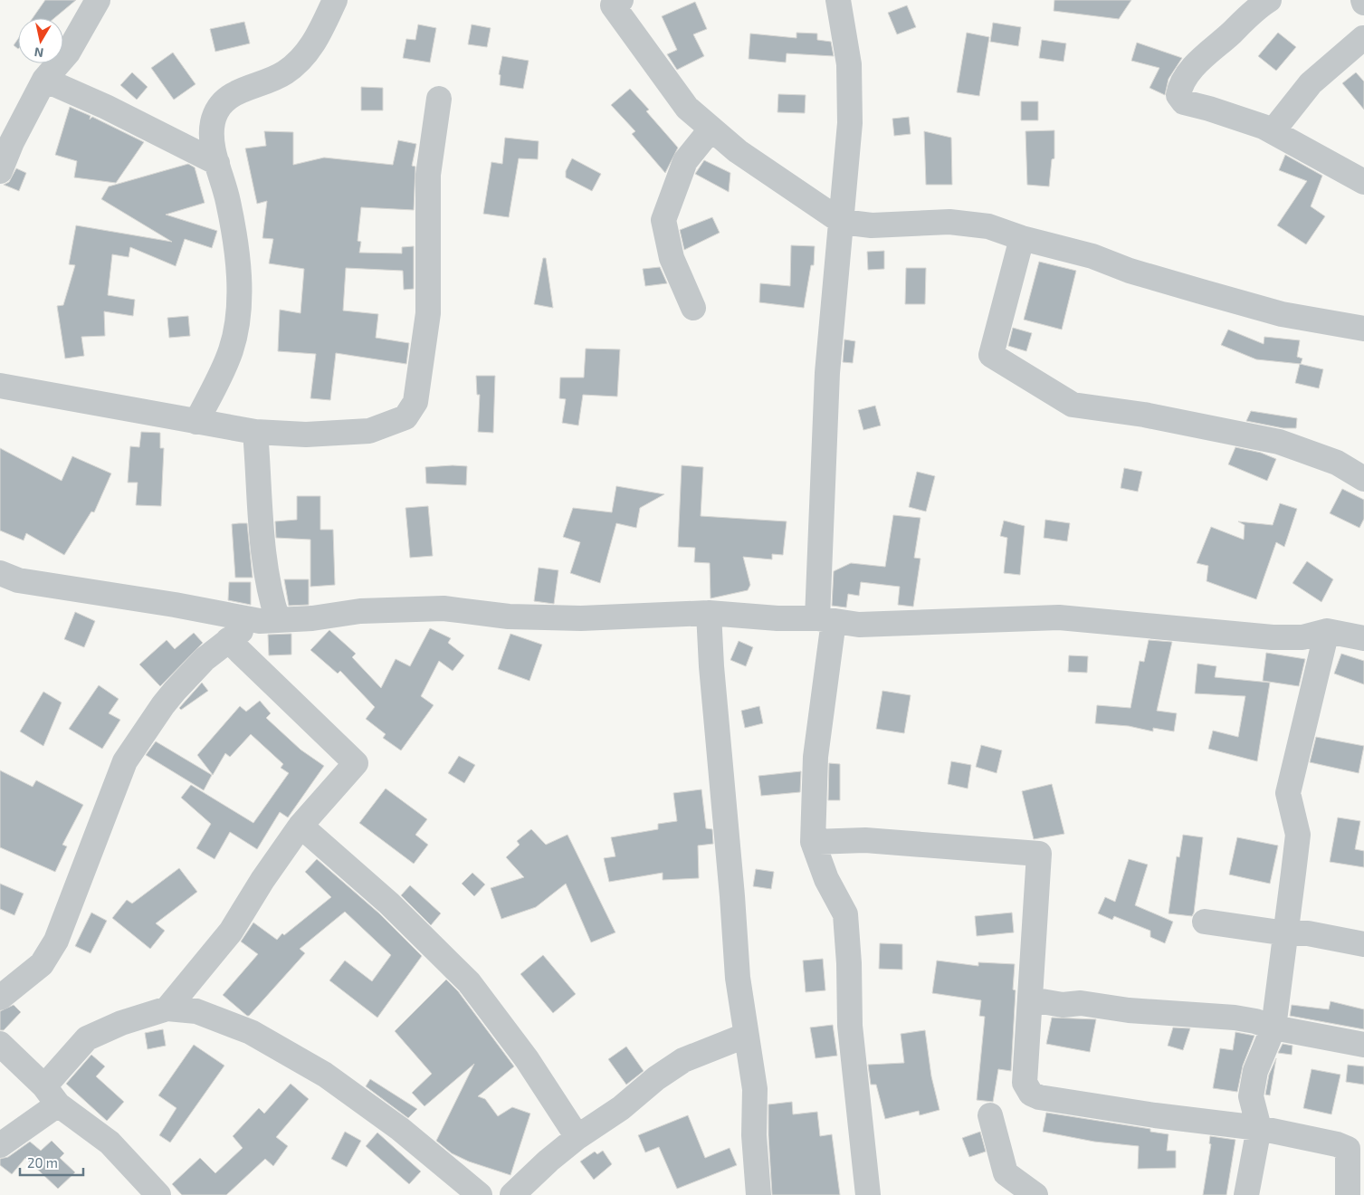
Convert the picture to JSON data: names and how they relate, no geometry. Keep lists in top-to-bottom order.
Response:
{
  "scale_bar": "20 m",
  "north": "bottom"
}
